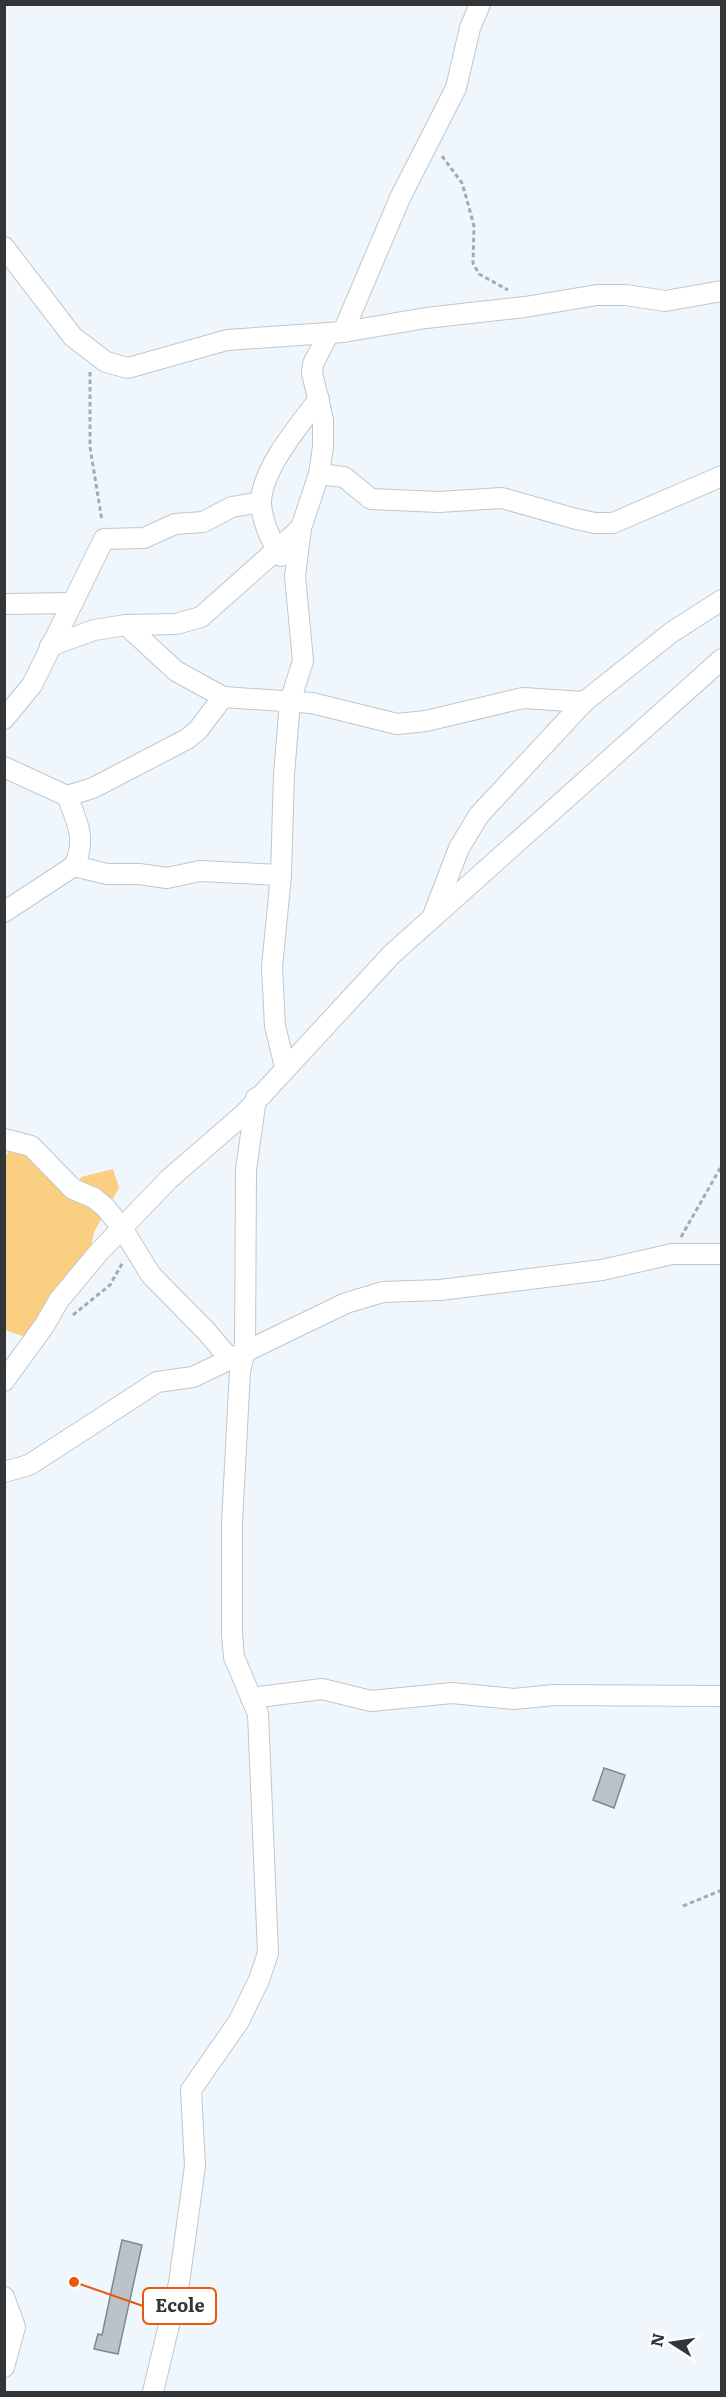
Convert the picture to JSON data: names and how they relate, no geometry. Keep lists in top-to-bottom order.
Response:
{
  "places": ["Ecole"],
  "north": "left"
}
